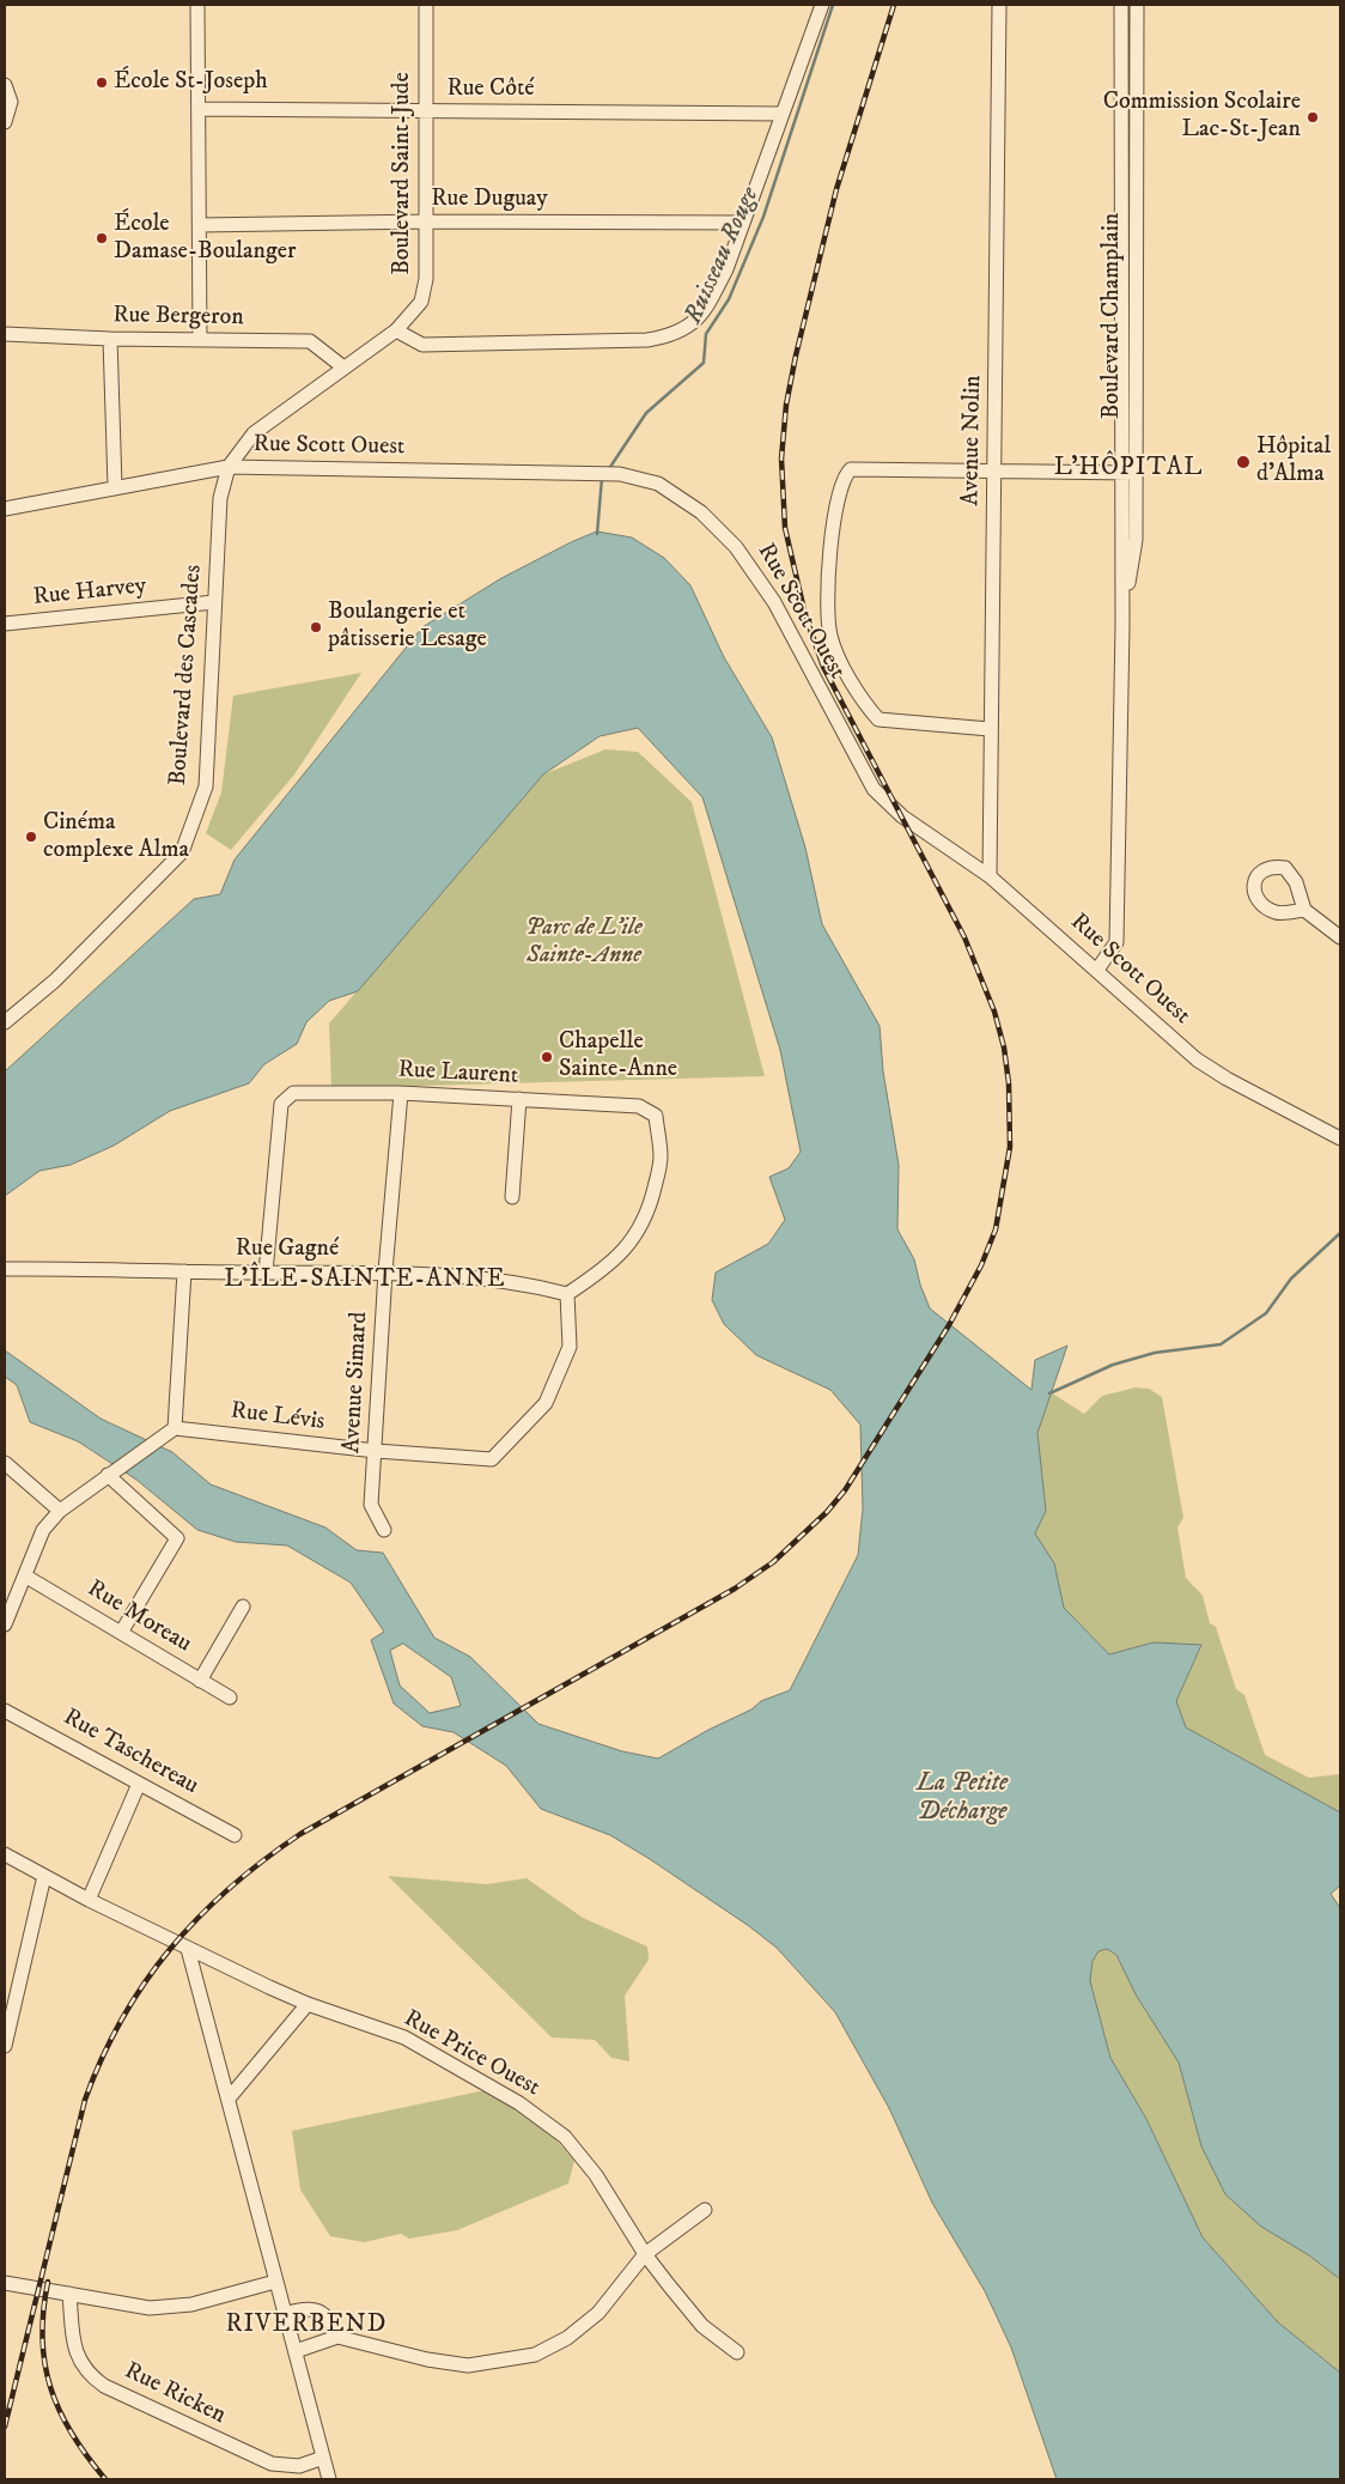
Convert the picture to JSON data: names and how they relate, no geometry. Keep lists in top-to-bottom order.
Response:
{
  "streets": {
    "street": [
      "Rue Côté",
      "Boulevard Saint-Jude",
      "Rue Duguay",
      "Boulevard Champlain",
      "Rue Bergeron",
      "Avenue Nolin",
      "Rue Scott Ouest",
      "Rue Harvey",
      "Boulevard des Cascades",
      "Rue Laurent",
      "Rue Gagné",
      "Avenue Simard",
      "Rue Lévis",
      "Rue Moreau",
      "Rue Taschereau",
      "Rue Price Ouest",
      "Rue Ricken"
    ]
  },
  "crossings": [
    ["Rue Côté", "Boulevard Saint-Jude"],
    ["Boulevard Saint-Jude", "Rue Duguay"],
    ["Boulevard Saint-Jude", "Rue Bergeron"],
    ["Boulevard Saint-Jude", "Rue Scott Ouest"],
    ["Boulevard Saint-Jude", "Boulevard des Cascades"],
    ["Boulevard Champlain", "Rue Scott Ouest"],
    ["Avenue Nolin", "Rue Scott Ouest"],
    ["Rue Scott Ouest", "Boulevard des Cascades"],
    ["Rue Harvey", "Boulevard des Cascades"],
    ["Rue Laurent", "Rue Gagné"],
    ["Rue Laurent", "Avenue Simard"],
    ["Rue Laurent", "Rue Lévis"],
    ["Rue Gagné", "Avenue Simard"],
    ["Rue Gagné", "Rue Lévis"],
    ["Avenue Simard", "Rue Lévis"]
  ],
  "districts": ["L'HÔPITAL", "L'ÎLE-SAINTE-ANNE", "RIVERBEND"],
  "water": ["Ruisseau Rouge", "La Petite Décharge"],
  "parks": ["Parc de L'ile Sainte-Anne"],
  "places": [
    "École St-Joseph",
    "Commission Scolaire Lac-St-Jean",
    "École Damase-Boulanger",
    "Hôpital d'Alma",
    "Boulangerie et pâtisserie Lesage",
    "Cinéma complexe Alma",
    "Chapelle Sainte-Anne"
  ]
}
